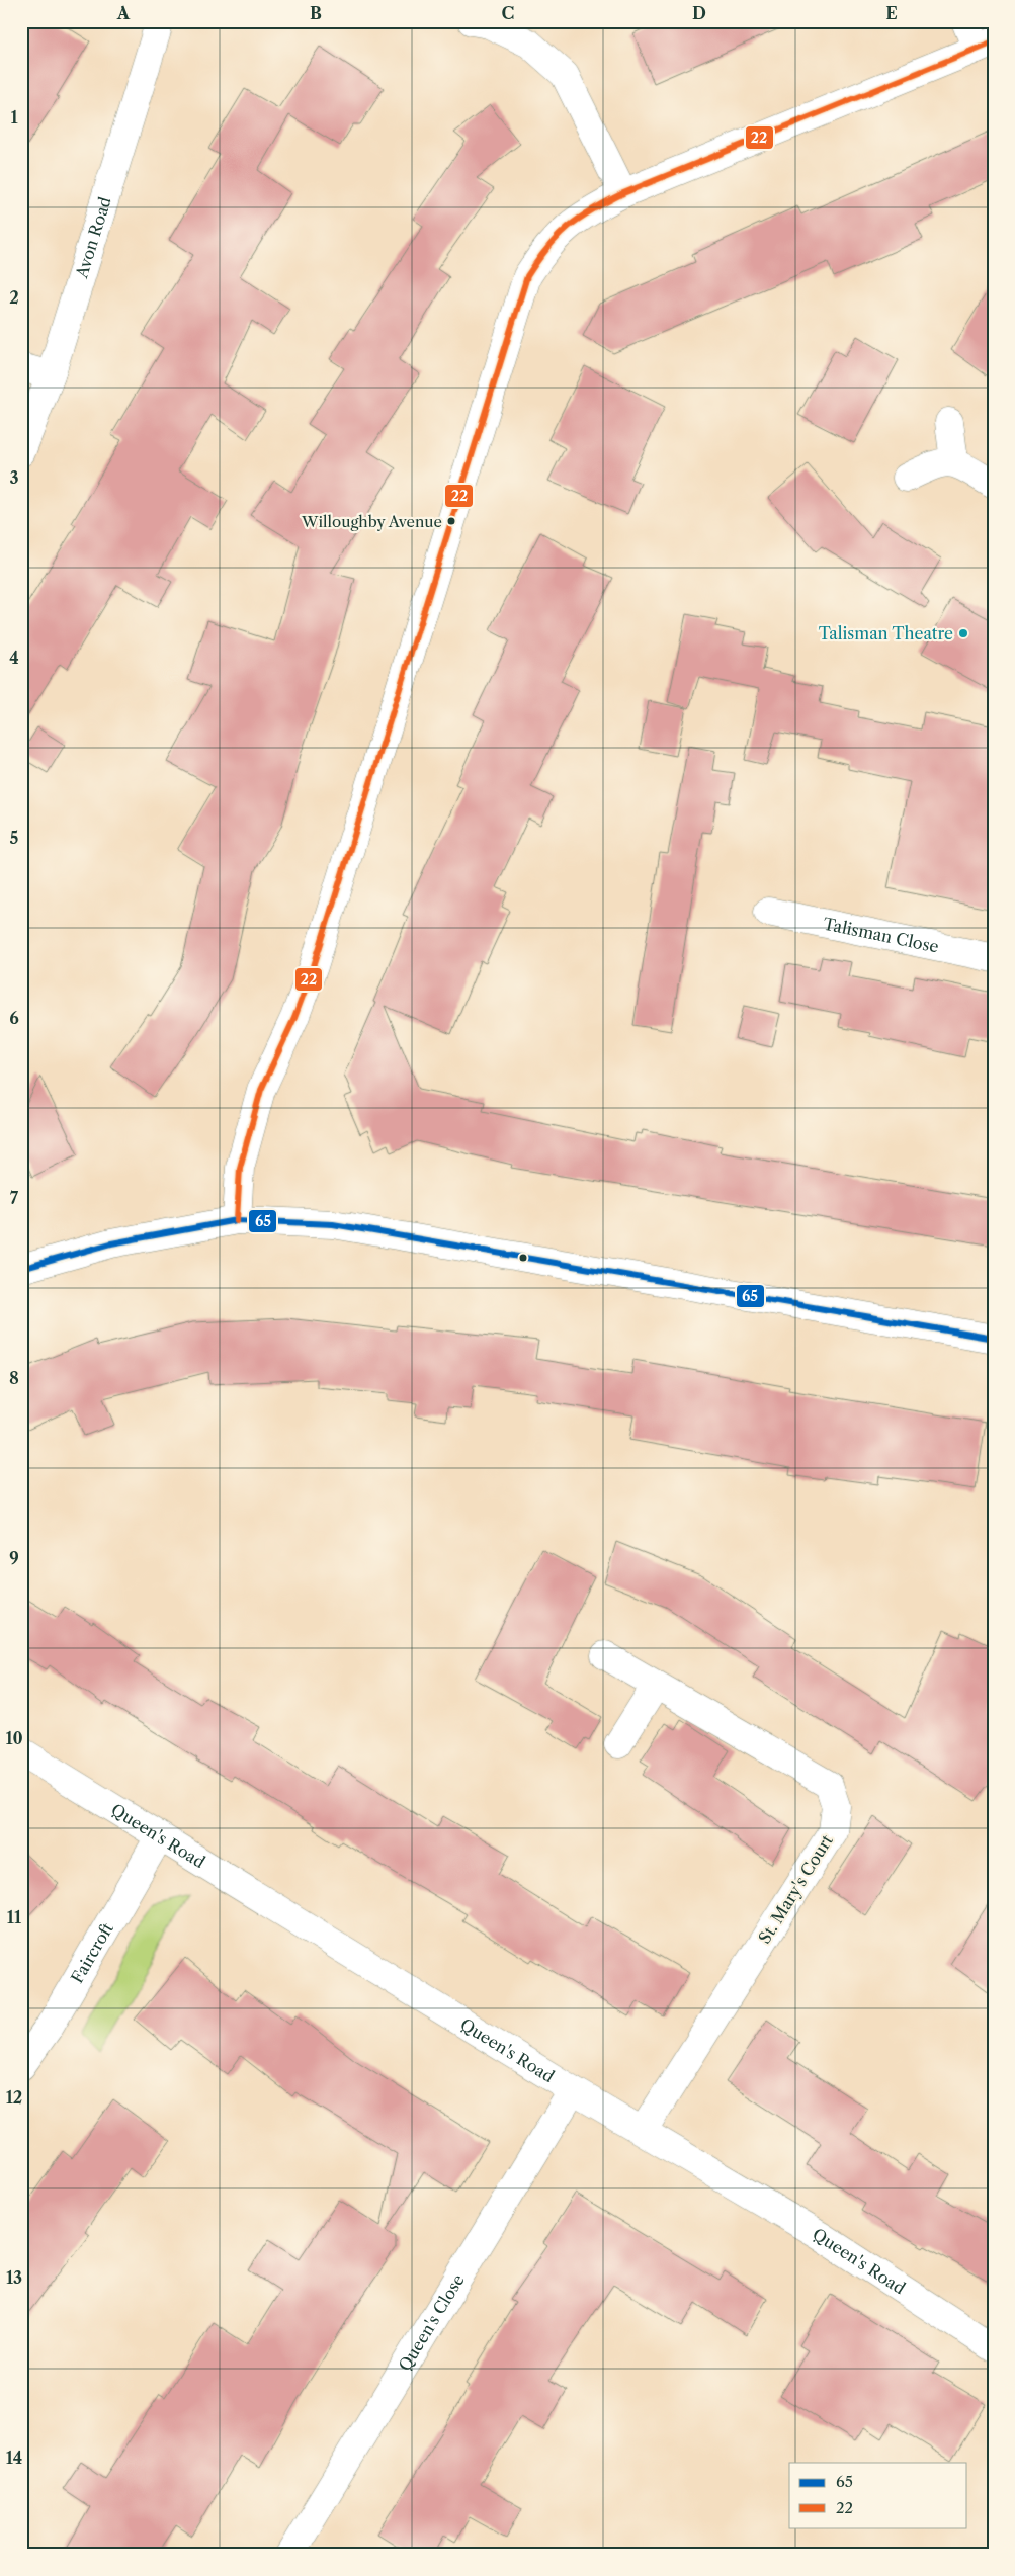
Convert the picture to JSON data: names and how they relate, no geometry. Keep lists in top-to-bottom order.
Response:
{
  "streets": {
    "street": [
      "Avon Road",
      "Talisman Close",
      "Queen's Road",
      "St. Mary's Court",
      "Faircroft",
      "Queen's Close"
    ]
  },
  "crossings": [
    ["Queen's Road", "St. Mary's Court"],
    ["Queen's Road", "Faircroft"],
    ["Queen's Road", "Queen's Close"]
  ],
  "places": ["Willoughby Avenue", "Talisman Theatre"],
  "lines": ["transit line 22", "transit line 65"],
  "legend": ["65", "22"],
  "grid": {
    "columns": [
      "A",
      "B",
      "C",
      "D",
      "E"
    ],
    "rows": [
      "1",
      "2",
      "3",
      "4",
      "5",
      "6",
      "7",
      "8",
      "9",
      "10",
      "11",
      "12",
      "13",
      "14"
    ]
  }
}
